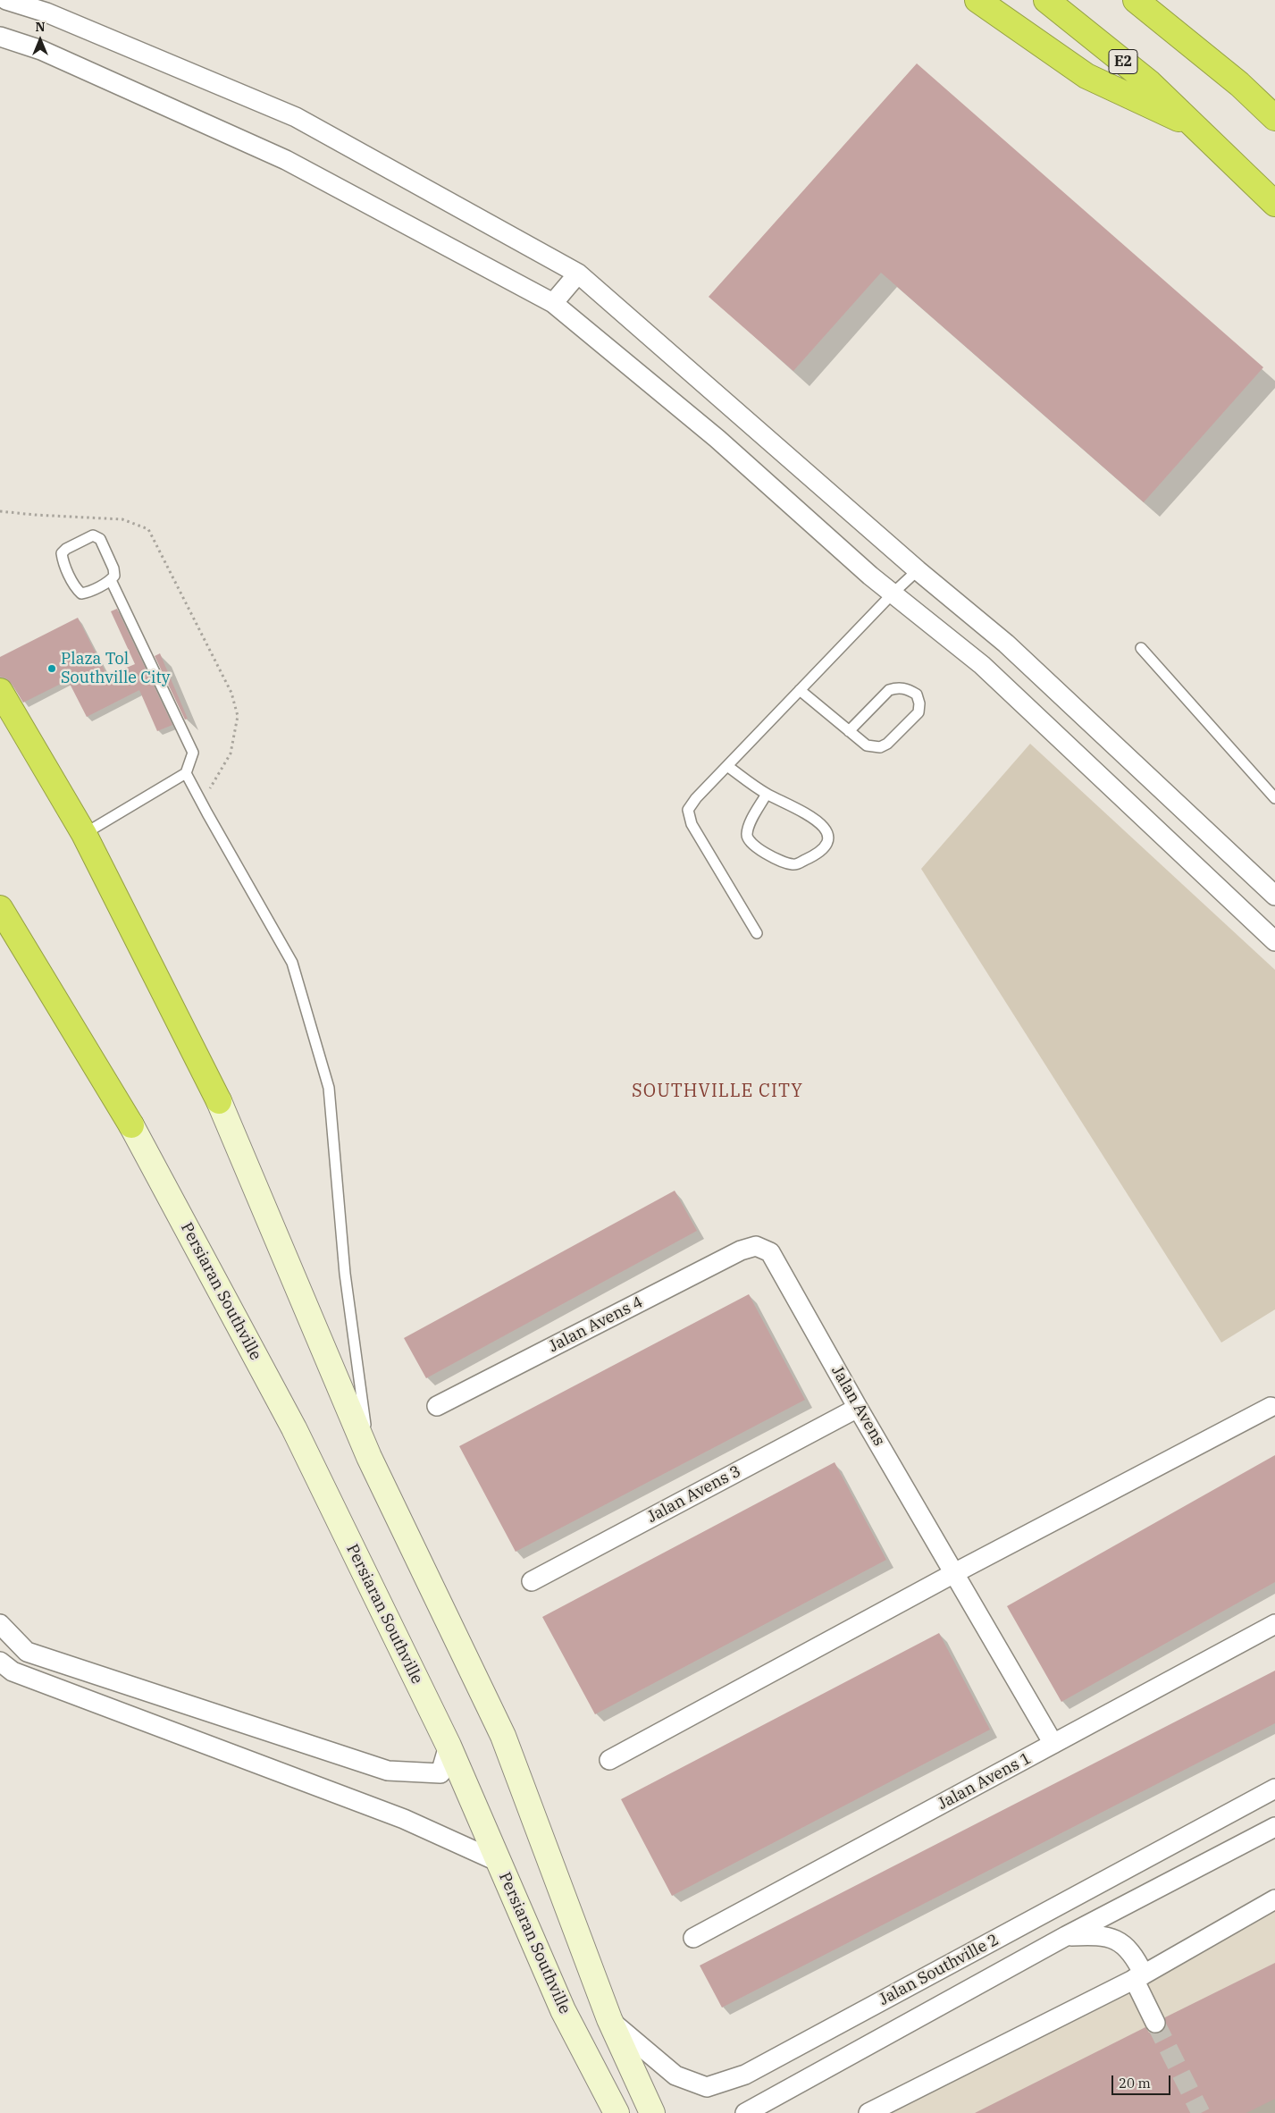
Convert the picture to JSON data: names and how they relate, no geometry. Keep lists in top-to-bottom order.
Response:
{
  "streets": {
    "highway": ["E2"],
    "main road": ["Persiaran Southville"],
    "street": [
      "Jalan Avens 4",
      "Jalan Avens",
      "Jalan Avens 3",
      "Jalan Avens 1",
      "Jalan Southville 2"
    ]
  },
  "crossings": [
    ["Jalan Avens 4", "Jalan Avens"],
    ["Jalan Avens", "Jalan Avens 3"],
    ["Jalan Avens", "Jalan Avens 1"]
  ],
  "districts": ["SOUTHVILLE CITY"],
  "places": ["Plaza Tol Southville City"],
  "scale_bar": "20 m",
  "north": "top"
}
